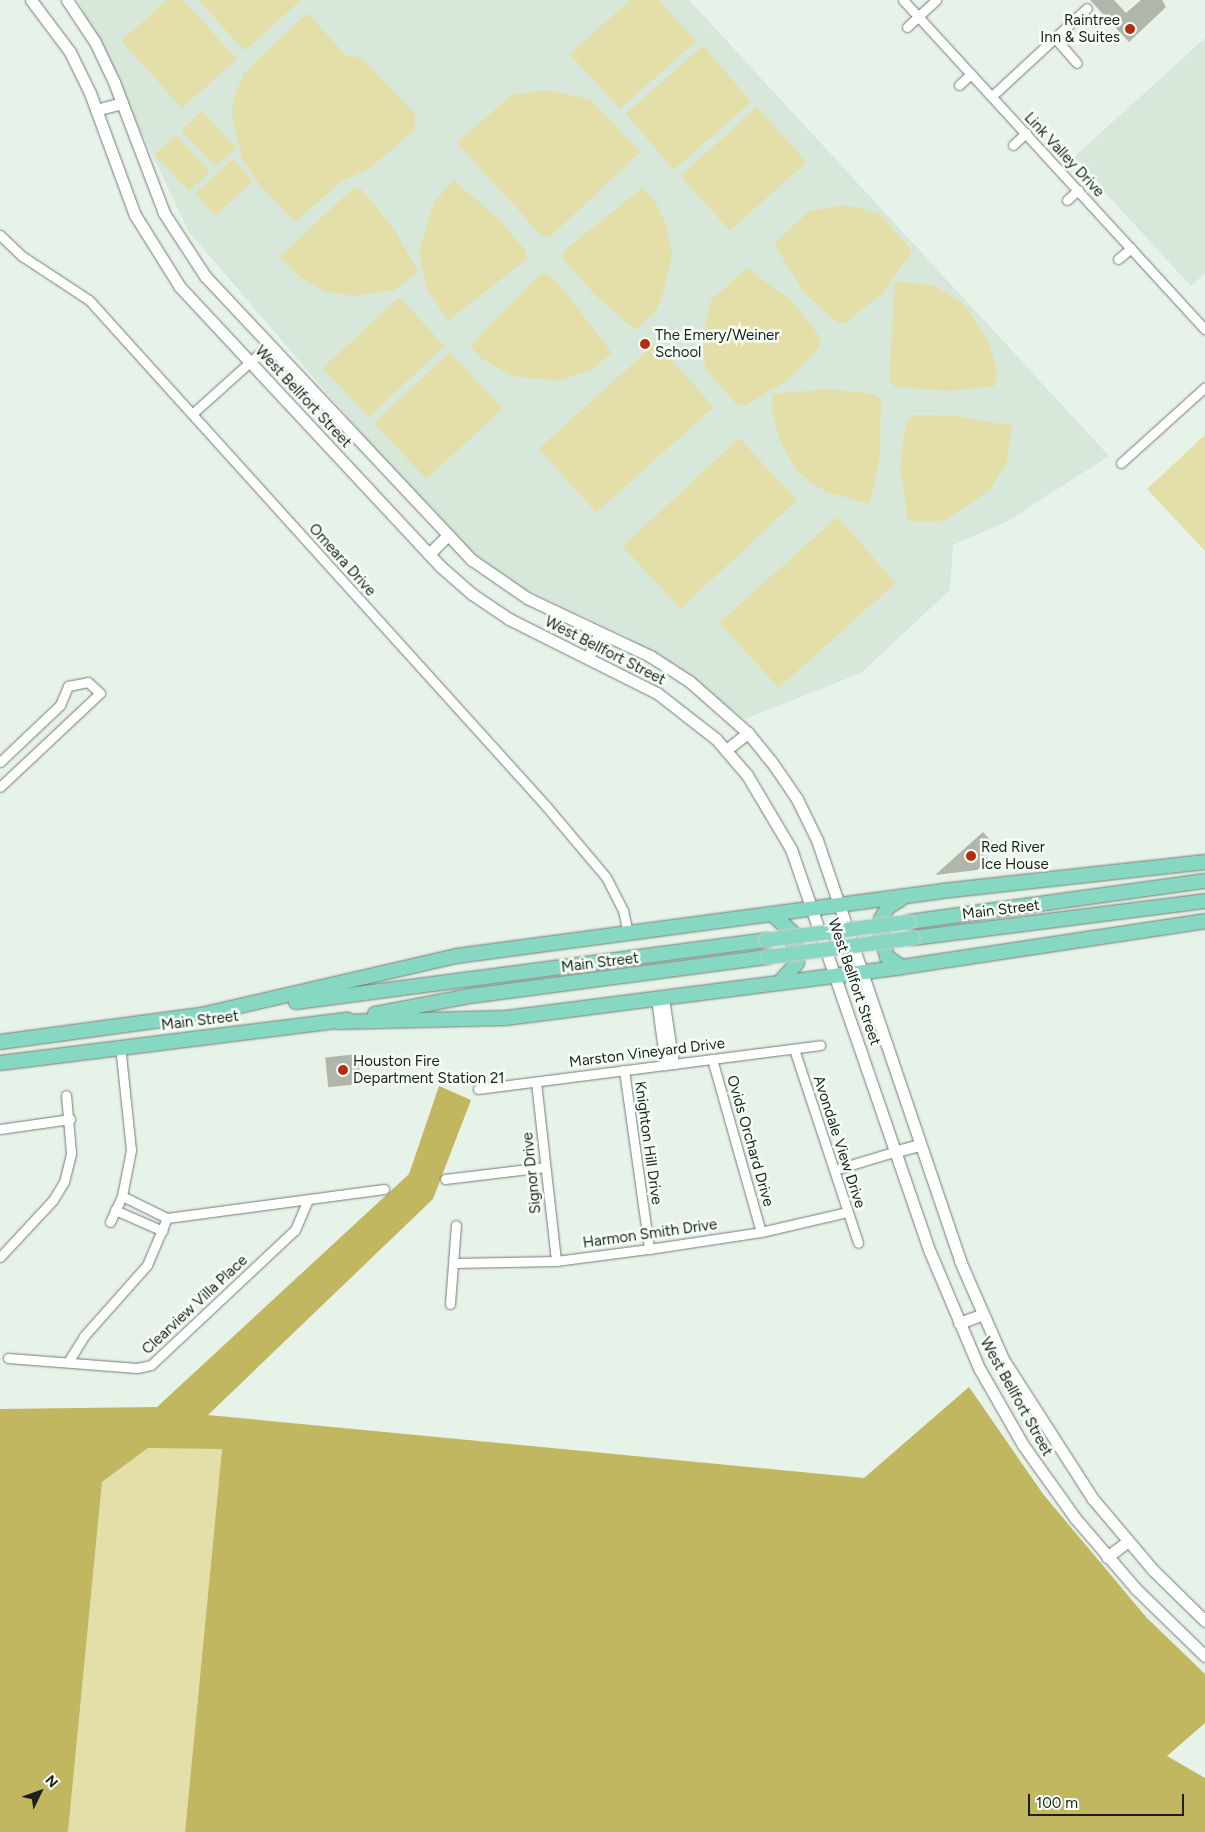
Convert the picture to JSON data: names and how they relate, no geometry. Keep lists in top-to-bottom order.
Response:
{
  "streets": {
    "highway": ["Main Street"],
    "main road": ["West Bellfort Street"],
    "street": [
      "Link Valley Drive",
      "Omeara Drive",
      "Marston Vineyard Drive",
      "Ovids Orchard Drive",
      "Avondale View Drive",
      "Knighton Hill Drive",
      "Signor Drive",
      "Harmon Smith Drive",
      "Clearview Villa Place"
    ]
  },
  "crossings": [
    ["Marston Vineyard Drive", "Ovids Orchard Drive"],
    ["Marston Vineyard Drive", "Avondale View Drive"],
    ["Marston Vineyard Drive", "Knighton Hill Drive"],
    ["Marston Vineyard Drive", "Signor Drive"],
    ["Ovids Orchard Drive", "Harmon Smith Drive"],
    ["Avondale View Drive", "Harmon Smith Drive"],
    ["Knighton Hill Drive", "Harmon Smith Drive"],
    ["Signor Drive", "Harmon Smith Drive"]
  ],
  "places": [
    "Raintree Inn & Suites",
    "The Emery/Weiner School",
    "Red River Ice House",
    "Houston Fire Department Station 21"
  ],
  "scale_bar": "100 m",
  "north": "top right"
}
